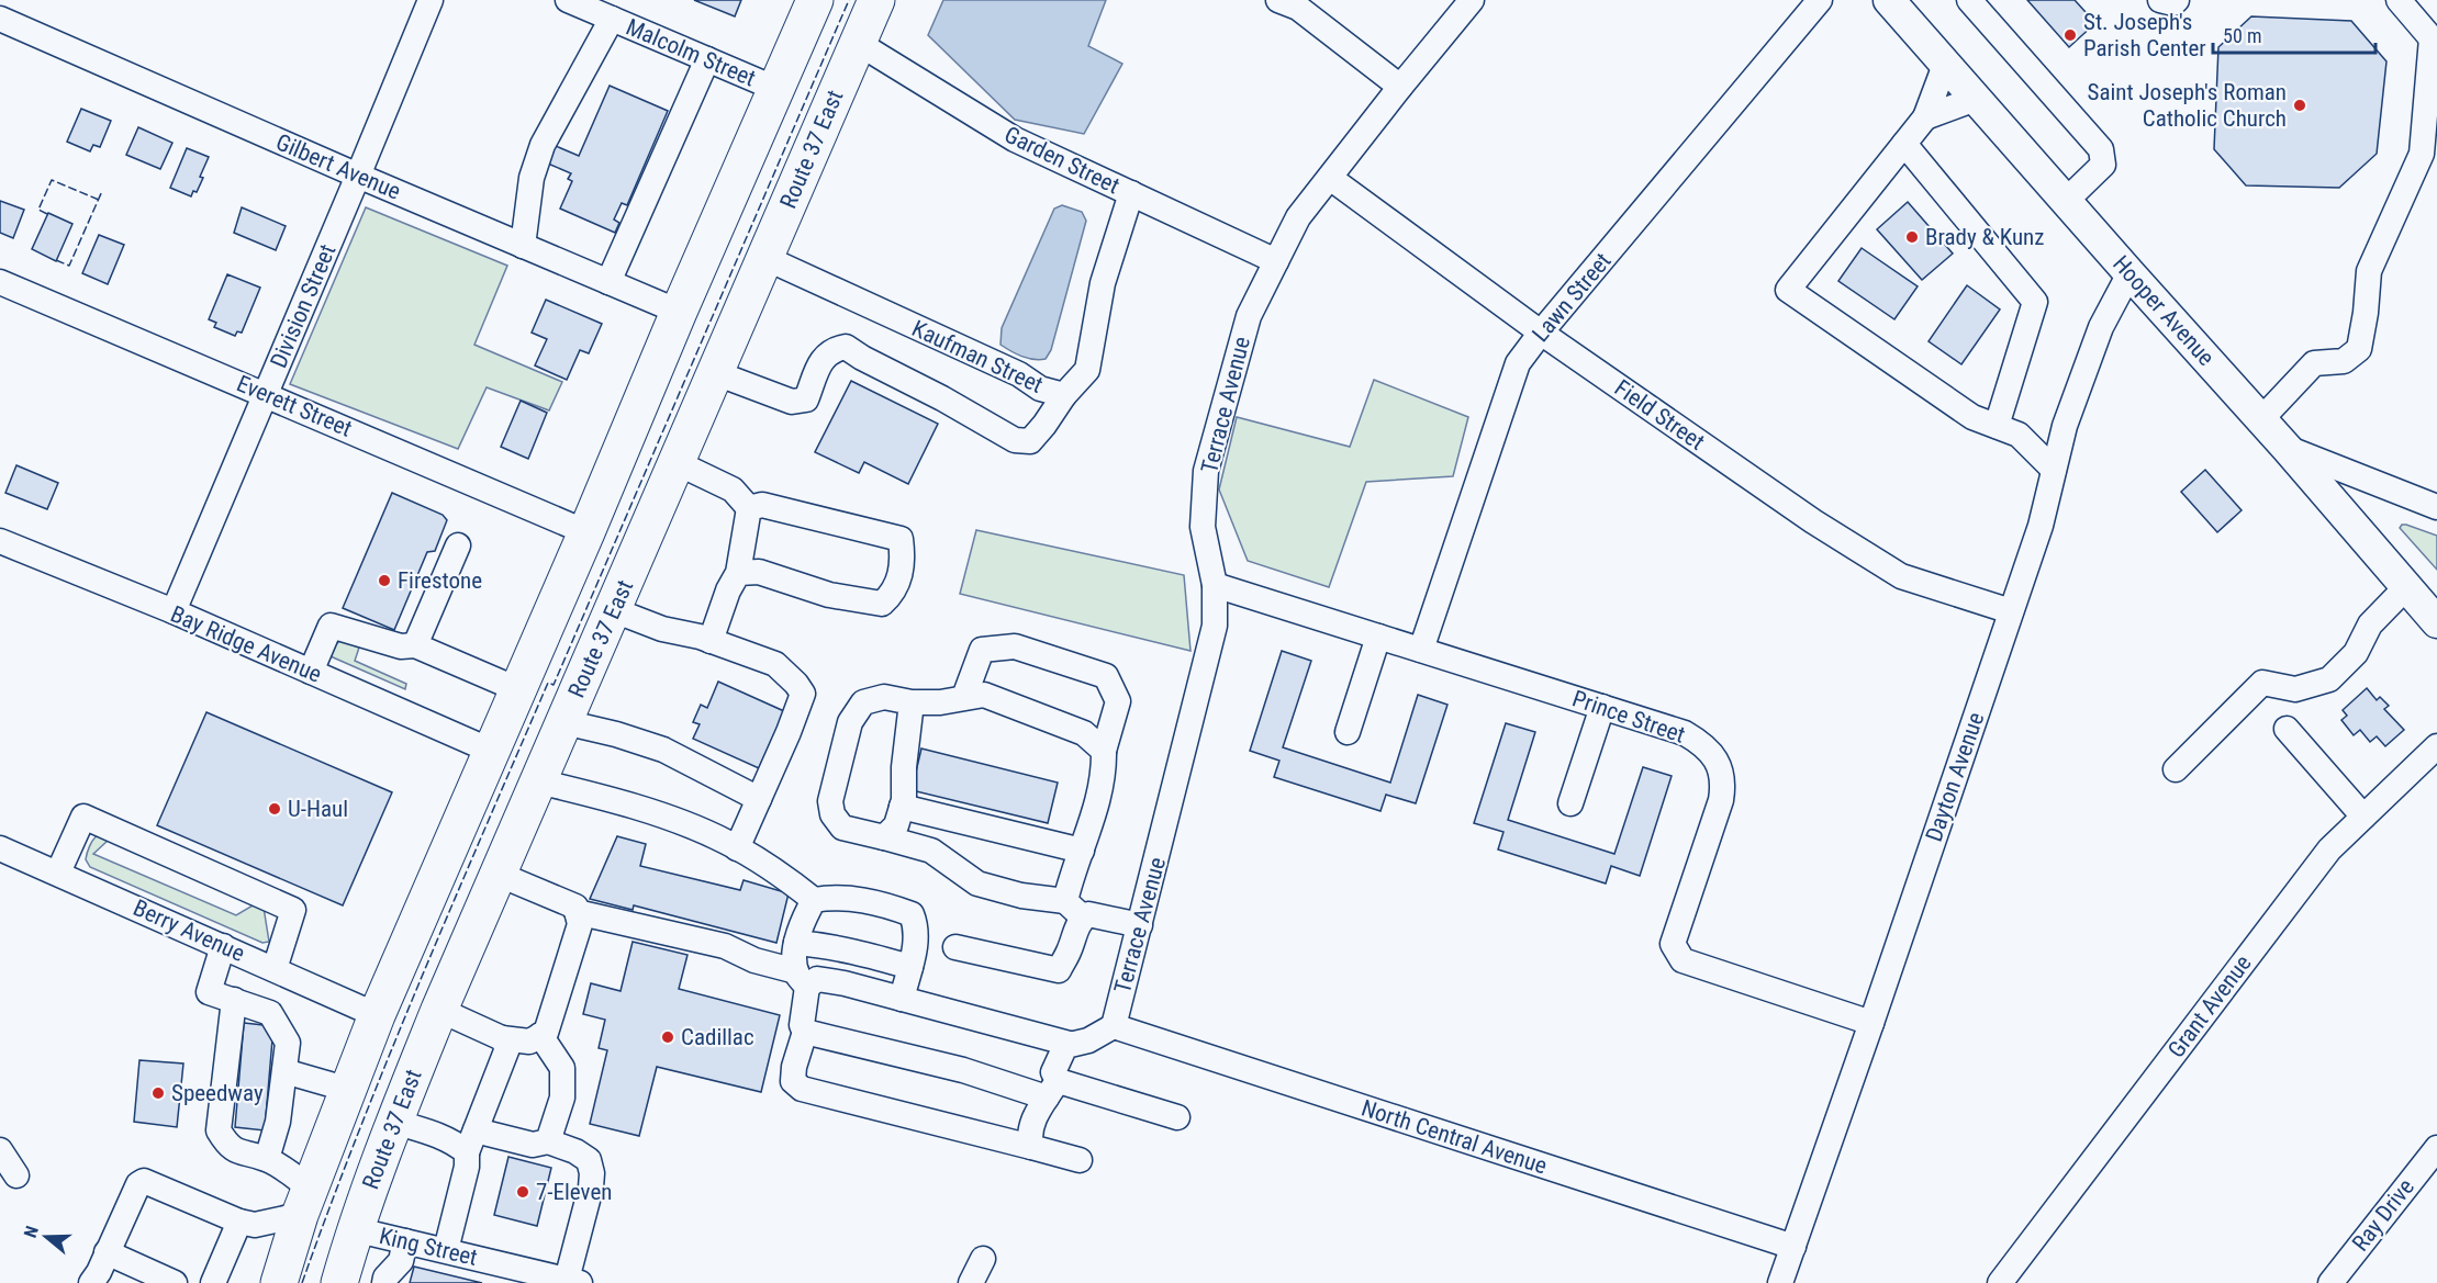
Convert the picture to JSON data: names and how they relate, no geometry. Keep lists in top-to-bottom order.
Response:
{
  "streets": {
    "highway": ["Route 37 East"],
    "main road": ["Hooper Avenue"],
    "street": [
      "Malcolm Street",
      "Garden Street",
      "Gilbert Avenue",
      "Lawn Street",
      "Division Street",
      "Kaufman Street",
      "Terrace Avenue",
      "Everett Street",
      "Field Street",
      "Bay Ridge Avenue",
      "Prince Street",
      "Dayton Avenue",
      "Berry Avenue",
      "Grant Avenue",
      "North Central Avenue",
      "Ray Drive",
      "King Street"
    ]
  },
  "crossings": [
    ["Route 37 East", "Garden Street"],
    ["Route 37 East", "Kaufman Street"],
    ["Route 37 East", "King Street"],
    ["Garden Street", "Kaufman Street"],
    ["Garden Street", "Terrace Avenue"],
    ["Gilbert Avenue", "Division Street"],
    ["Lawn Street", "Field Street"],
    ["Lawn Street", "Prince Street"],
    ["Division Street", "Everett Street"],
    ["Division Street", "Bay Ridge Avenue"],
    ["Hooper Avenue", "Dayton Avenue"],
    ["Terrace Avenue", "Field Street"],
    ["Terrace Avenue", "Prince Street"],
    ["Terrace Avenue", "North Central Avenue"],
    ["Field Street", "Dayton Avenue"],
    ["Prince Street", "Dayton Avenue"],
    ["Dayton Avenue", "North Central Avenue"]
  ],
  "places": [
    "St. Joseph's Parish Center",
    "Saint Joseph's Roman Catholic Church",
    "Brady & Kunz",
    "Firestone",
    "U-Haul",
    "Cadillac",
    "Speedway",
    "7-Eleven"
  ],
  "scale_bar": "50 m",
  "north": "left"
}
